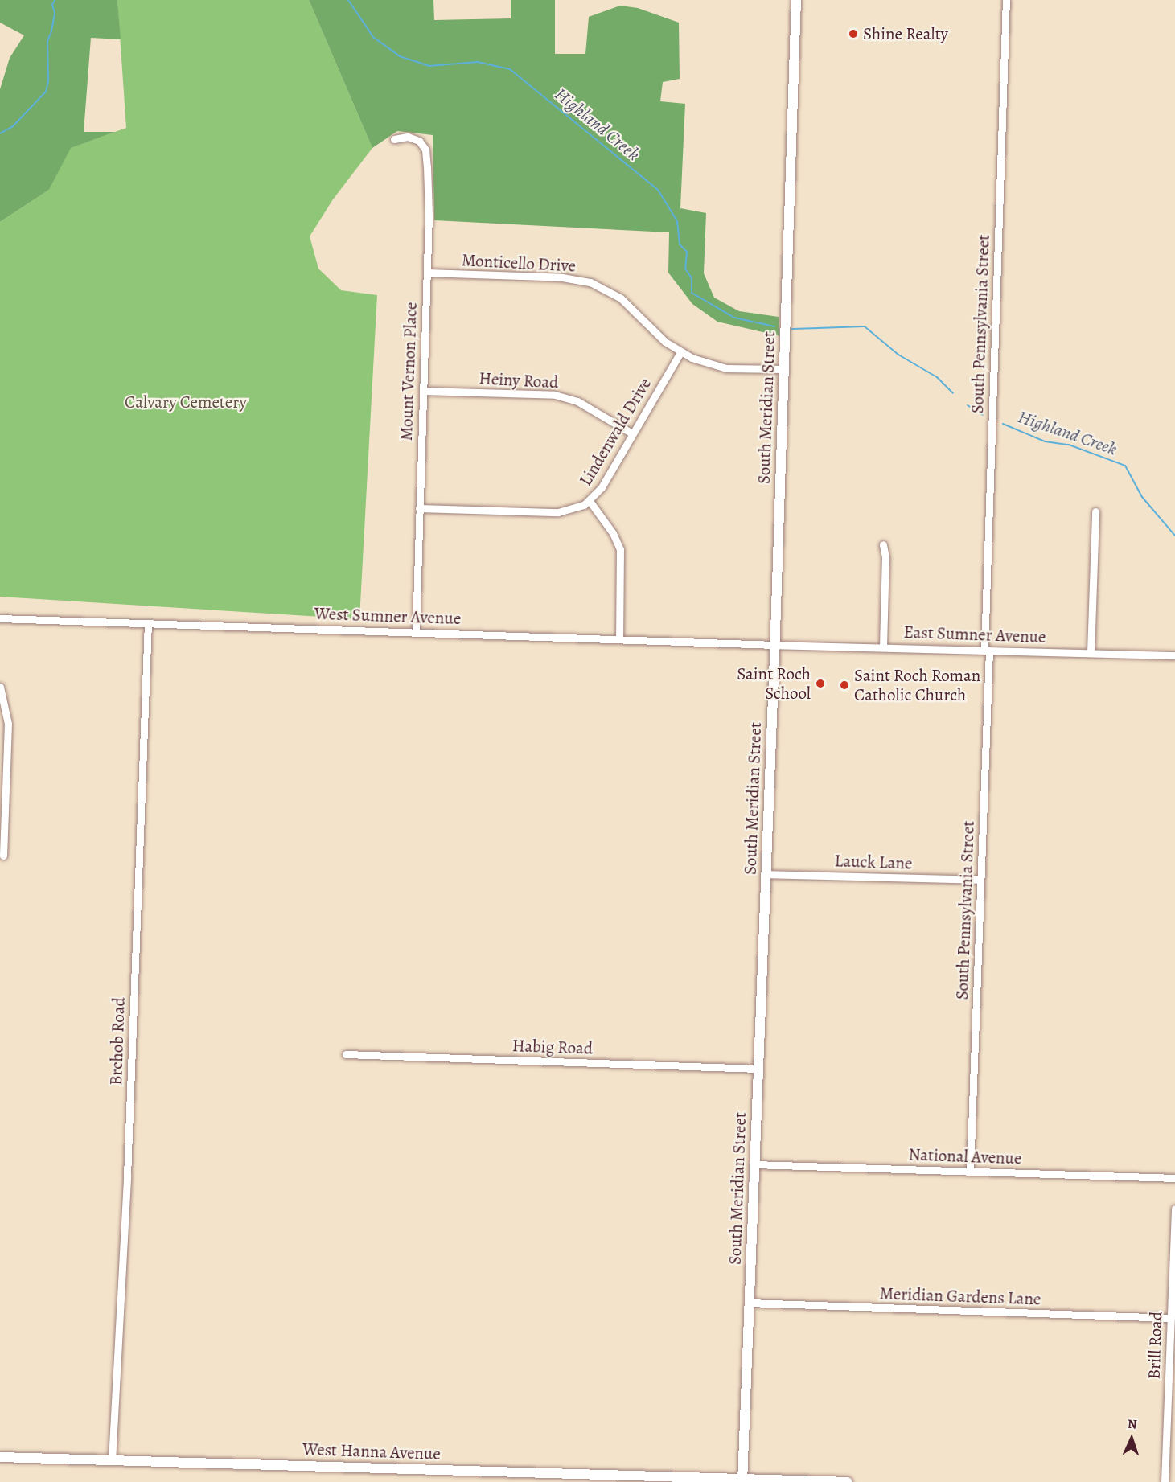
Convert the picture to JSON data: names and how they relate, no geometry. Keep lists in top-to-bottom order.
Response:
{
  "streets": {
    "main road": ["South Meridian Street", "West Hanna Avenue"],
    "street": [
      "Monticello Drive",
      "South Pennsylvania Street",
      "Mount Vernon Place",
      "Heiny Road",
      "Lindenwald Drive",
      "West Sumner Avenue",
      "East Sumner Avenue",
      "Lauck Lane",
      "Brehob Road",
      "Habig Road",
      "National Avenue",
      "Meridian Gardens Lane",
      "Brill Road"
    ]
  },
  "crossings": [
    ["Monticello Drive", "Mount Vernon Place"],
    ["Monticello Drive", "South Meridian Street"],
    ["Monticello Drive", "Lindenwald Drive"],
    ["South Pennsylvania Street", "East Sumner Avenue"],
    ["South Pennsylvania Street", "Lauck Lane"],
    ["South Pennsylvania Street", "National Avenue"],
    ["Mount Vernon Place", "Heiny Road"],
    ["Mount Vernon Place", "Lindenwald Drive"],
    ["Mount Vernon Place", "West Sumner Avenue"],
    ["Heiny Road", "Lindenwald Drive"],
    ["South Meridian Street", "West Sumner Avenue"],
    ["South Meridian Street", "East Sumner Avenue"],
    ["South Meridian Street", "Lauck Lane"],
    ["South Meridian Street", "Habig Road"],
    ["South Meridian Street", "National Avenue"],
    ["South Meridian Street", "Meridian Gardens Lane"],
    ["South Meridian Street", "West Hanna Avenue"],
    ["West Sumner Avenue", "East Sumner Avenue"],
    ["West Sumner Avenue", "Brehob Road"],
    ["Brehob Road", "West Hanna Avenue"],
    ["Meridian Gardens Lane", "Brill Road"]
  ],
  "water": ["Highland Creek"],
  "parks": ["Calvary Cemetery"],
  "places": ["Shine Realty", "Saint Roch School", "Saint Roch Roman Catholic Church"],
  "north": "top"
}
